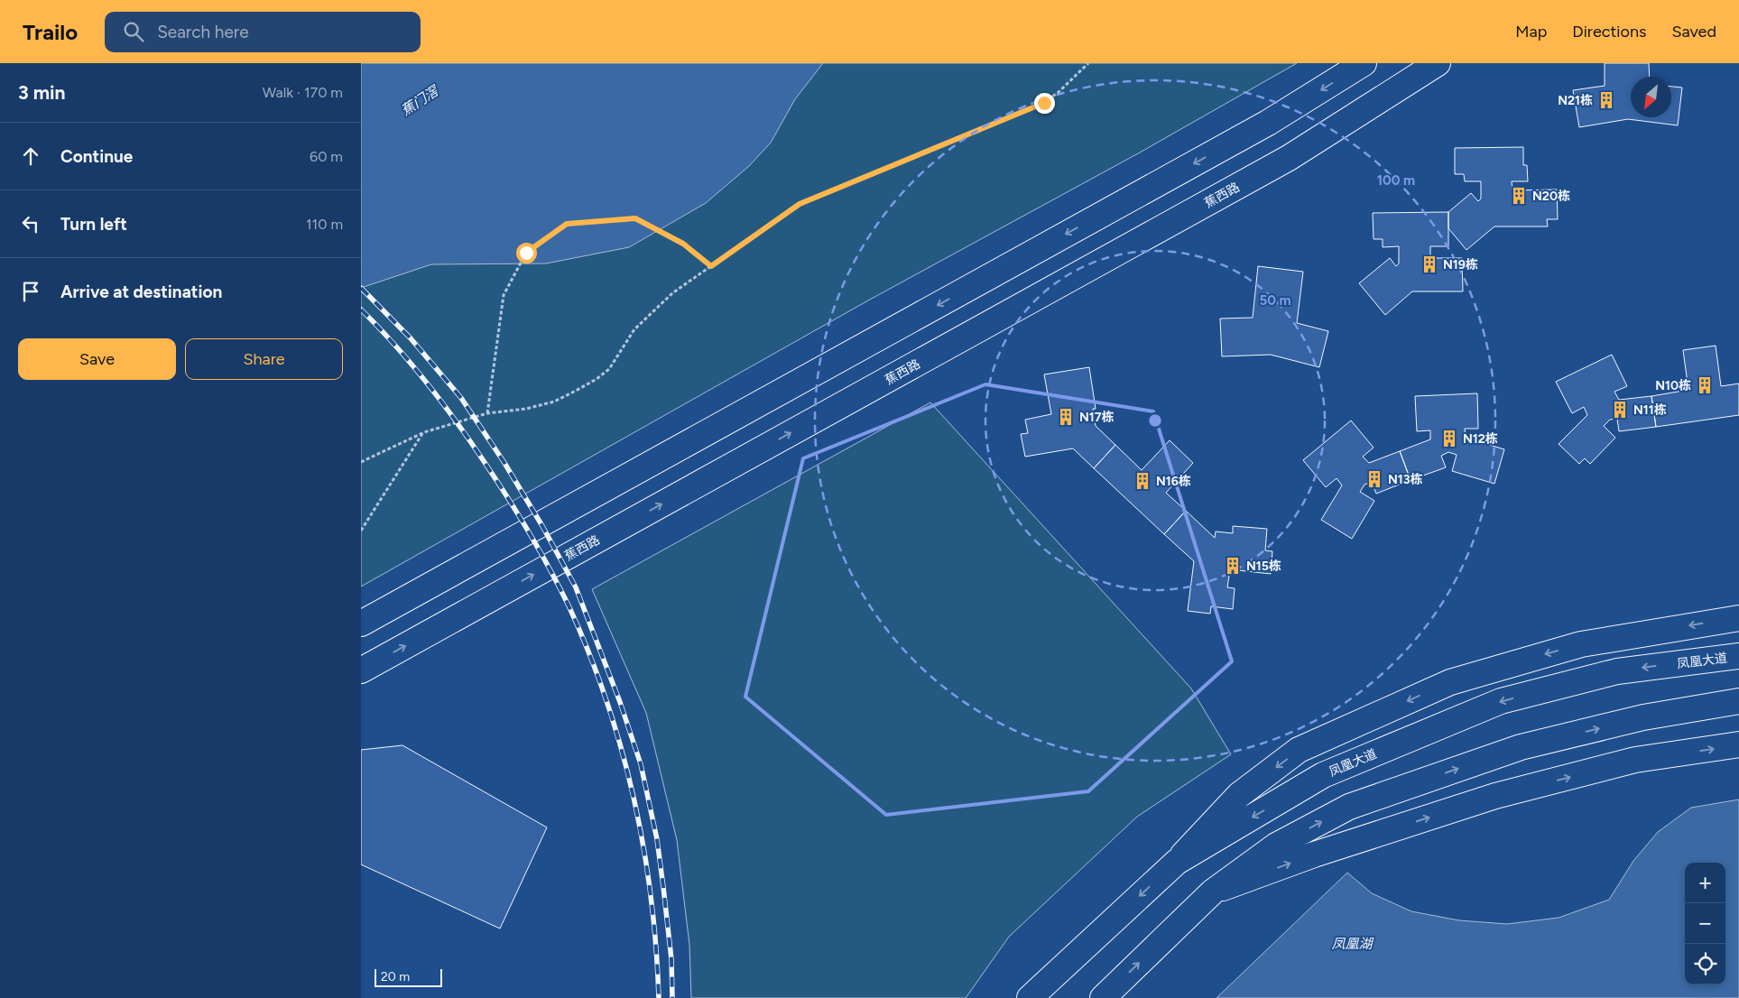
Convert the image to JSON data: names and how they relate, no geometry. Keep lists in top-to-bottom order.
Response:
{
  "streets": {
    "main road": ["蕉西路", "凤凰大道"]
  },
  "water": ["蕉门滘", "凤凰湖"],
  "places": {
    "building": [
      "N21栋",
      "N20栋",
      "N19栋",
      "N10栋",
      "N11栋",
      "N17栋",
      "N12栋",
      "N13栋",
      "N16栋",
      "N15栋"
    ]
  },
  "scale_bar": "20 m",
  "north": "bottom left",
  "page": {
    "header": "Trailo",
    "search": "Search here",
    "nav": ["Map", "Directions", "Saved"],
    "heading": ["3 min", "Walk · 170 m"],
    "list": [
      ["Continue", "60 m"],
      ["Turn left", "110 m"],
      "Arrive at destination"
    ],
    "buttons": ["Save", "Share"],
    "map_buttons": ["+", "−"],
    "scale": "20 m"
  },
  "rings": ["100 m", "50 m"]
}
